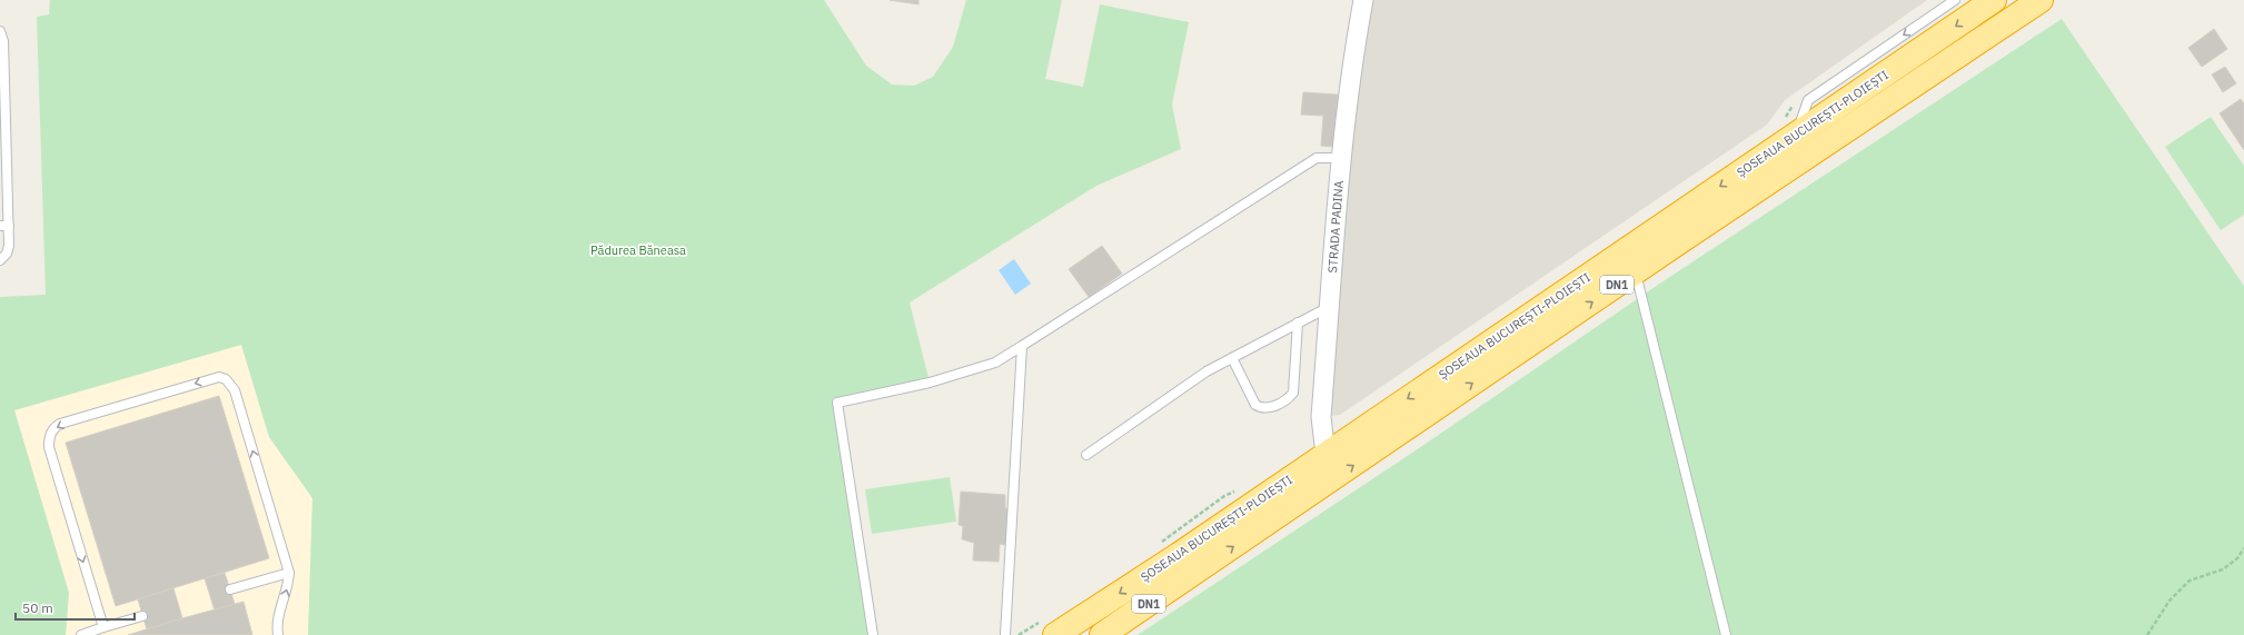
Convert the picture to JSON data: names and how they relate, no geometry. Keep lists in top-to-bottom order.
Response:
{
  "streets": {
    "highway": ["ȘOSEAUA BUCUREȘTI-PLOIEȘTI", "DN1"],
    "street": ["STRADA PADINA"]
  },
  "crossings": [
    ["ȘOSEAUA BUCUREȘTI-PLOIEȘTI", "STRADA PADINA"]
  ],
  "parks": ["Pădurea Băneasa"],
  "scale_bar": "50 m"
}
